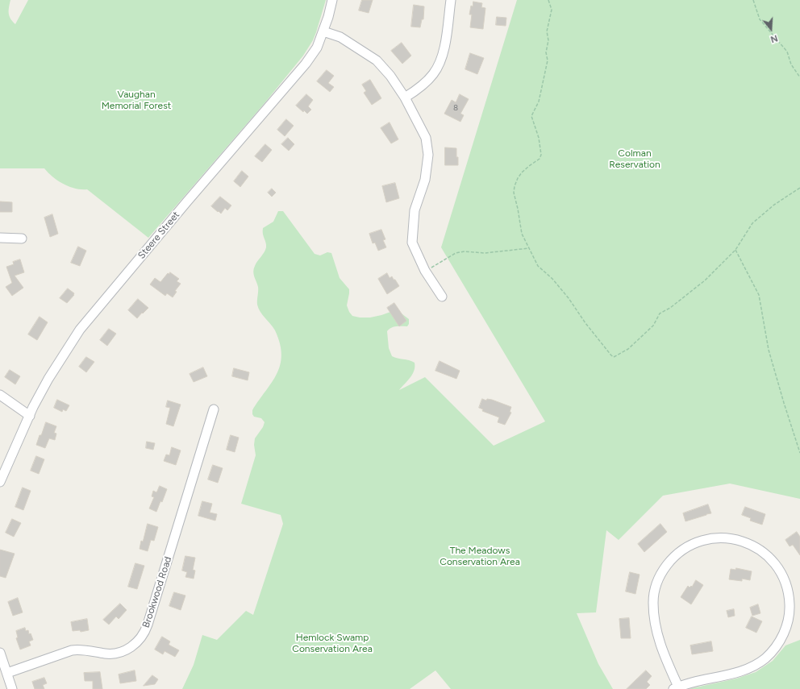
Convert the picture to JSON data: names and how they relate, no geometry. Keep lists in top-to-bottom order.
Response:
{
  "streets": {
    "street": ["Steere Street", "Brookwood Road"]
  },
  "parks": [
    "Vaughan Memorial Forest",
    "Colman Reservation",
    "The Meadows Conservation Area",
    "Hemlock Swamp Conservation Area"
  ],
  "house_numbers": ["8"],
  "north": "bottom"
}
